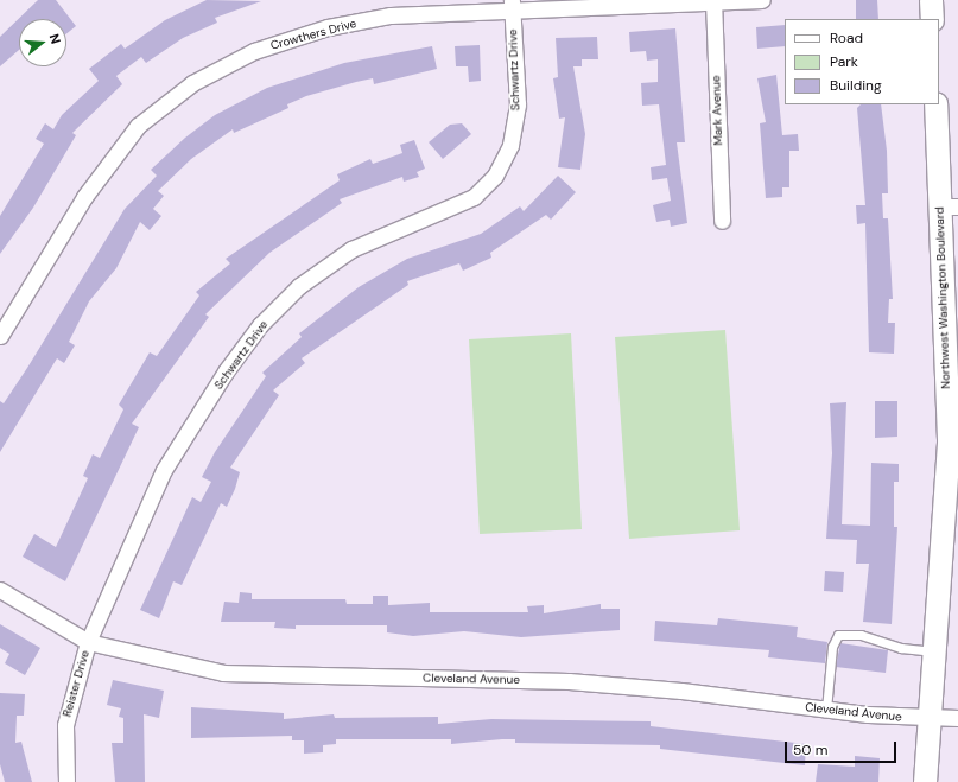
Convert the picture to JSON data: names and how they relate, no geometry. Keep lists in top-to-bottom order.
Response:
{
  "streets": {
    "main road": ["Northwest Washington Boulevard"],
    "street": [
      "Crowthers Drive",
      "Schwartz Drive",
      "Mark Avenue",
      "Cleveland Avenue",
      "Reister Drive"
    ]
  },
  "crossings": [
    ["Crowthers Drive", "Schwartz Drive"],
    ["Crowthers Drive", "Mark Avenue"],
    ["Schwartz Drive", "Cleveland Avenue"],
    ["Schwartz Drive", "Reister Drive"],
    ["Northwest Washington Boulevard", "Cleveland Avenue"],
    ["Cleveland Avenue", "Reister Drive"]
  ],
  "legend": ["Road", "Park", "Building"],
  "scale_bar": "50 m",
  "north": "right"
}
